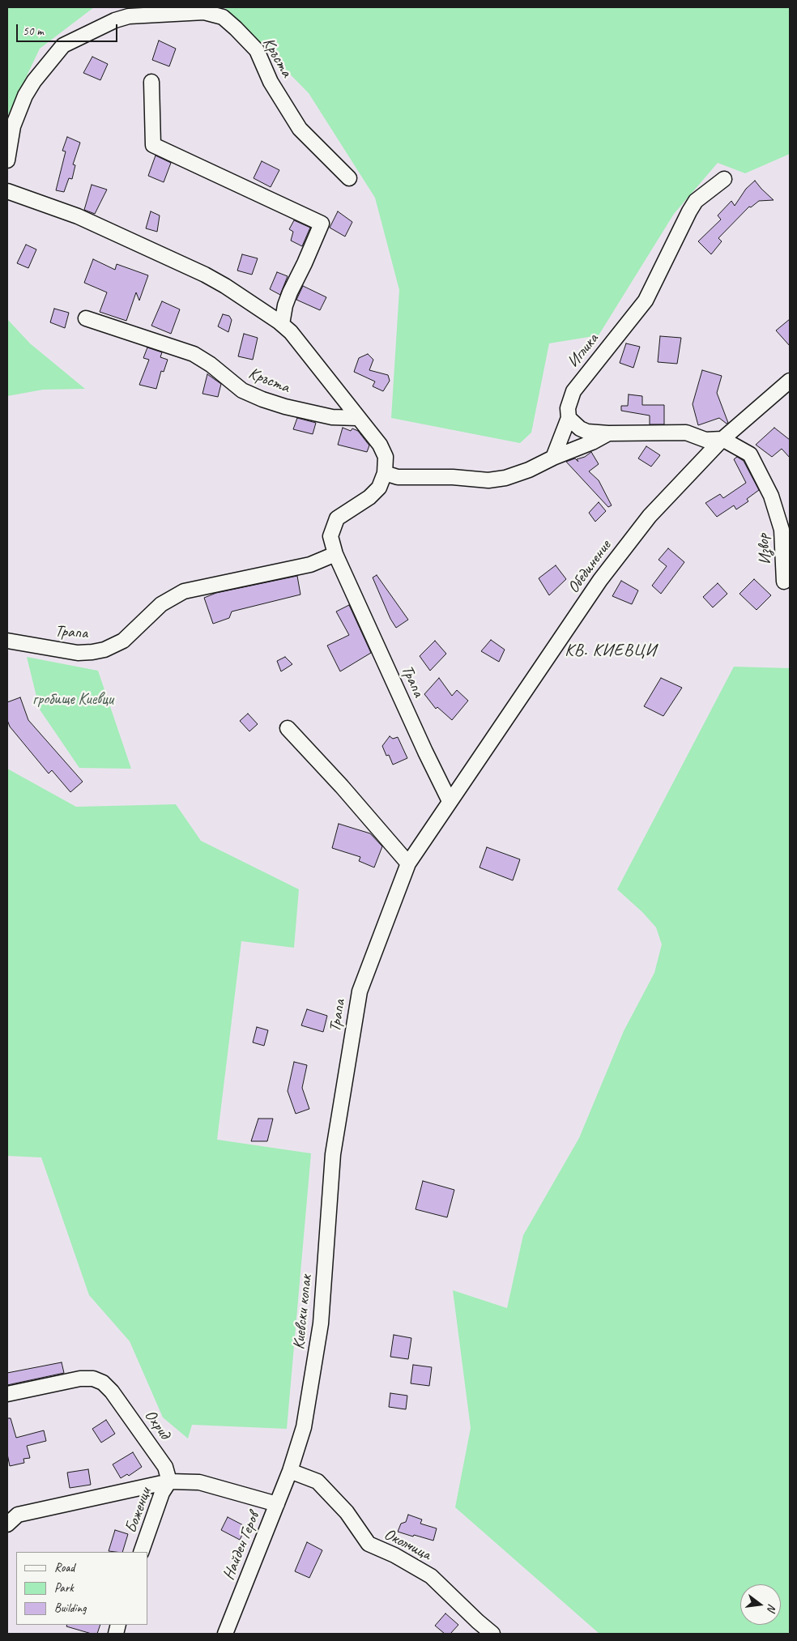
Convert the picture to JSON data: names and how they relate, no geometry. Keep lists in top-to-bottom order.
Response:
{
  "streets": {
    "street": [
      "Кръста",
      "Иглика",
      "Извор",
      "Обединение",
      "Трапа",
      "Киевски копак",
      "Охрид",
      "Боженци",
      "Околчица",
      "Найден Геров"
    ]
  },
  "crossings": [
    ["Извор", "Обединение"],
    ["Обединение", "Трапа"],
    ["Трапа", "Киевски копак"],
    ["Киевски копак", "Околчица"],
    ["Киевски копак", "Найден Геров"],
    ["Охрид", "Боженци"],
    ["Околчица", "Найден Геров"]
  ],
  "districts": ["КВ. КИЕВЦИ"],
  "parks": ["гробище Киевци"],
  "legend": ["Road", "Park", "Building"],
  "scale_bar": "50 m",
  "north": "right"
}
